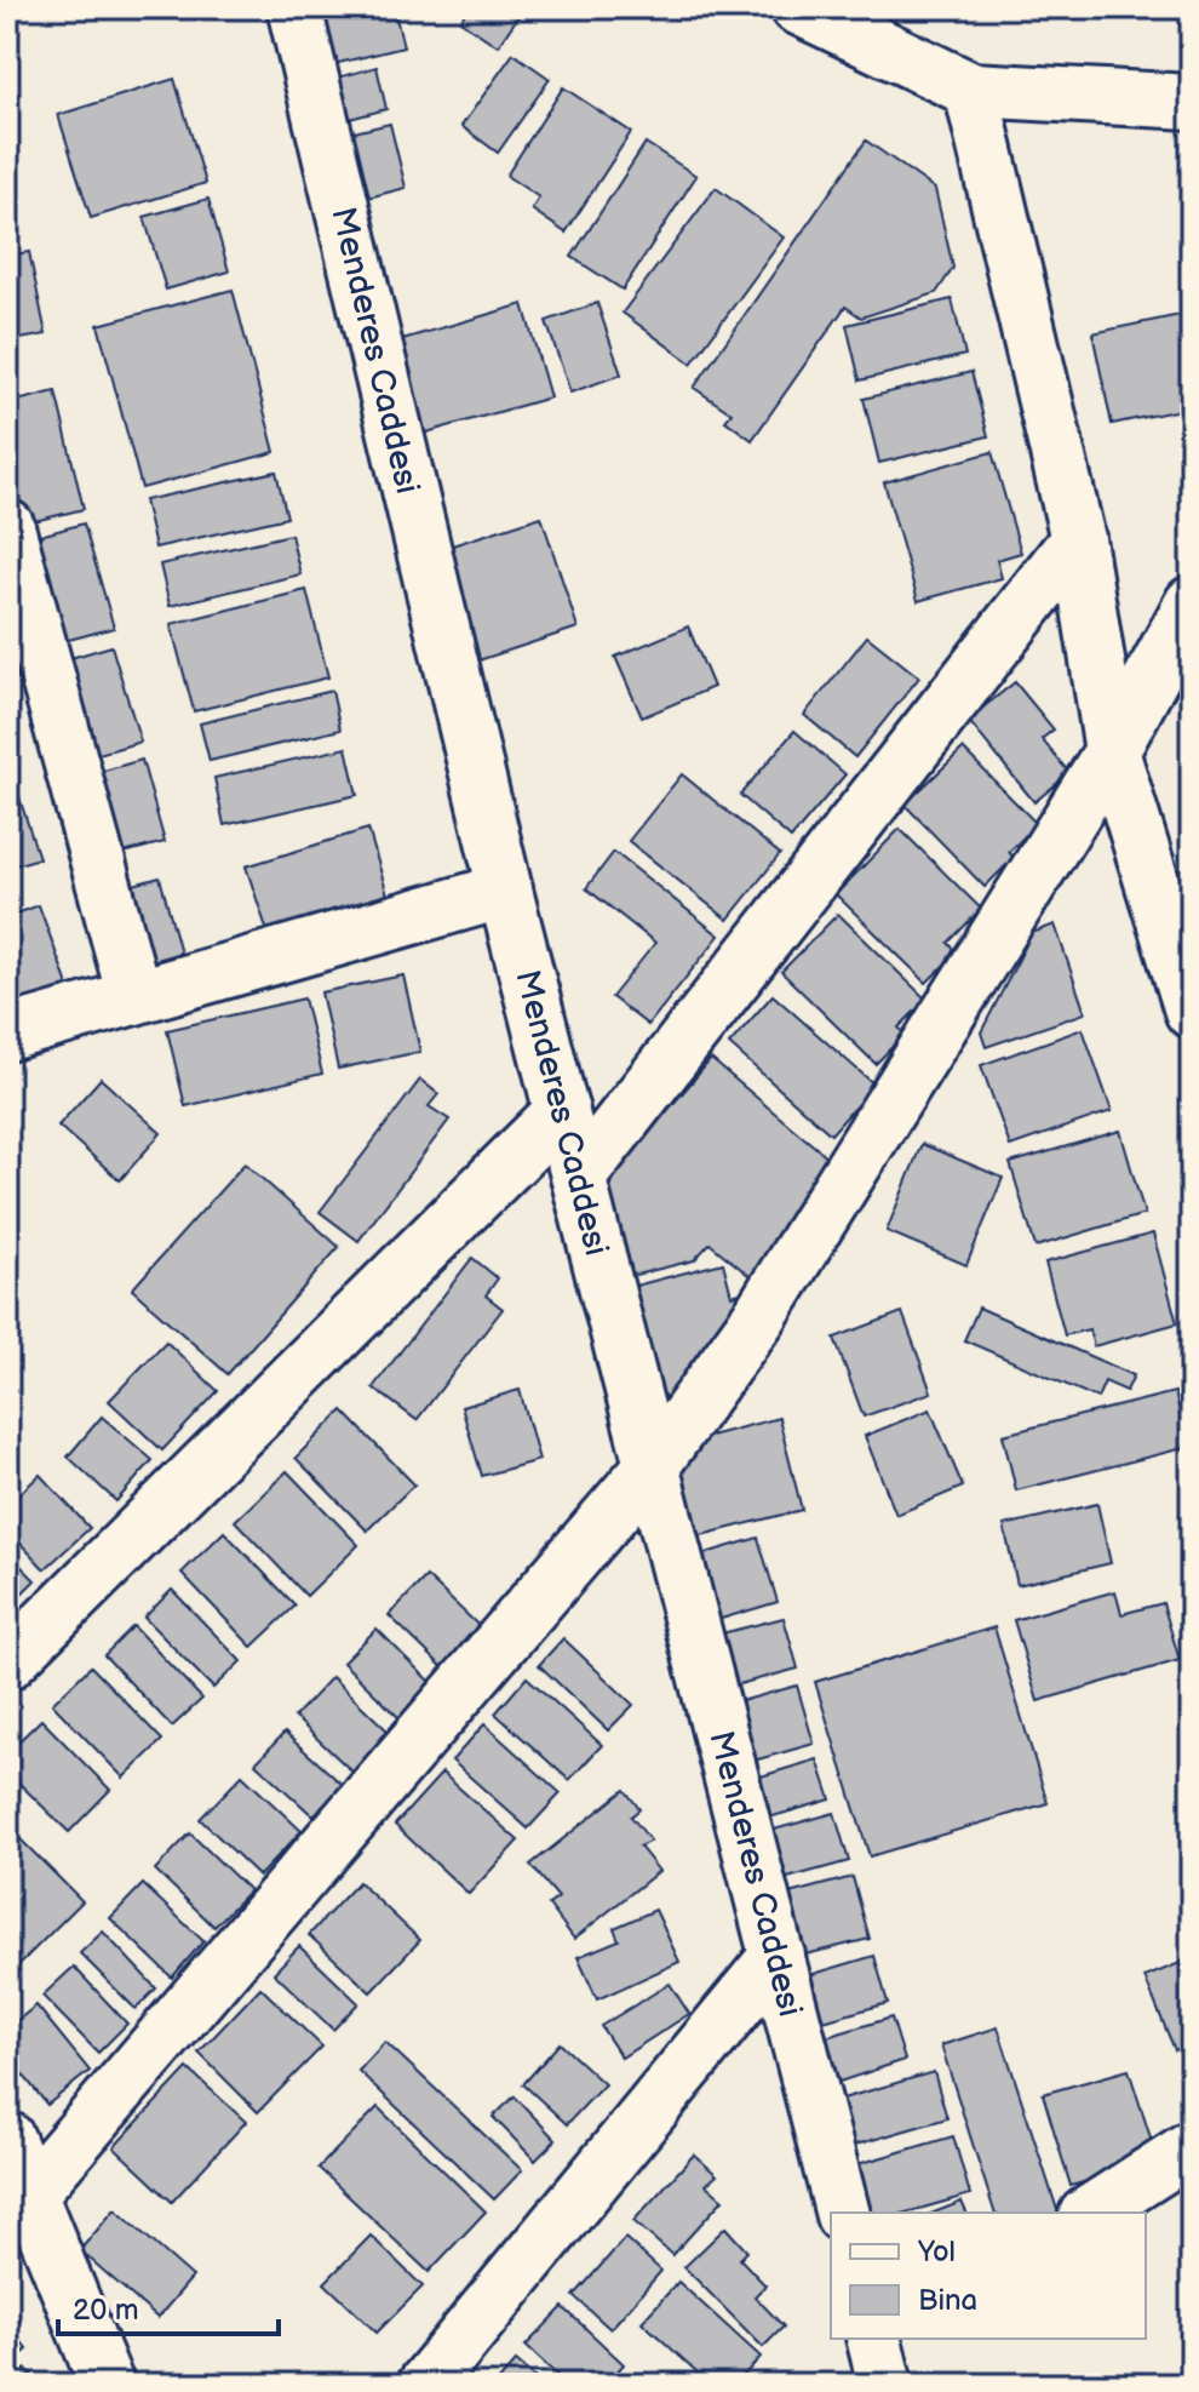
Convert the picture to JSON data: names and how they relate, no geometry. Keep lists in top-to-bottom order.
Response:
{
  "streets": {
    "street": ["Menderes Caddesi"]
  },
  "legend": ["Yol", "Bina"],
  "scale_bar": "20 m"
}
